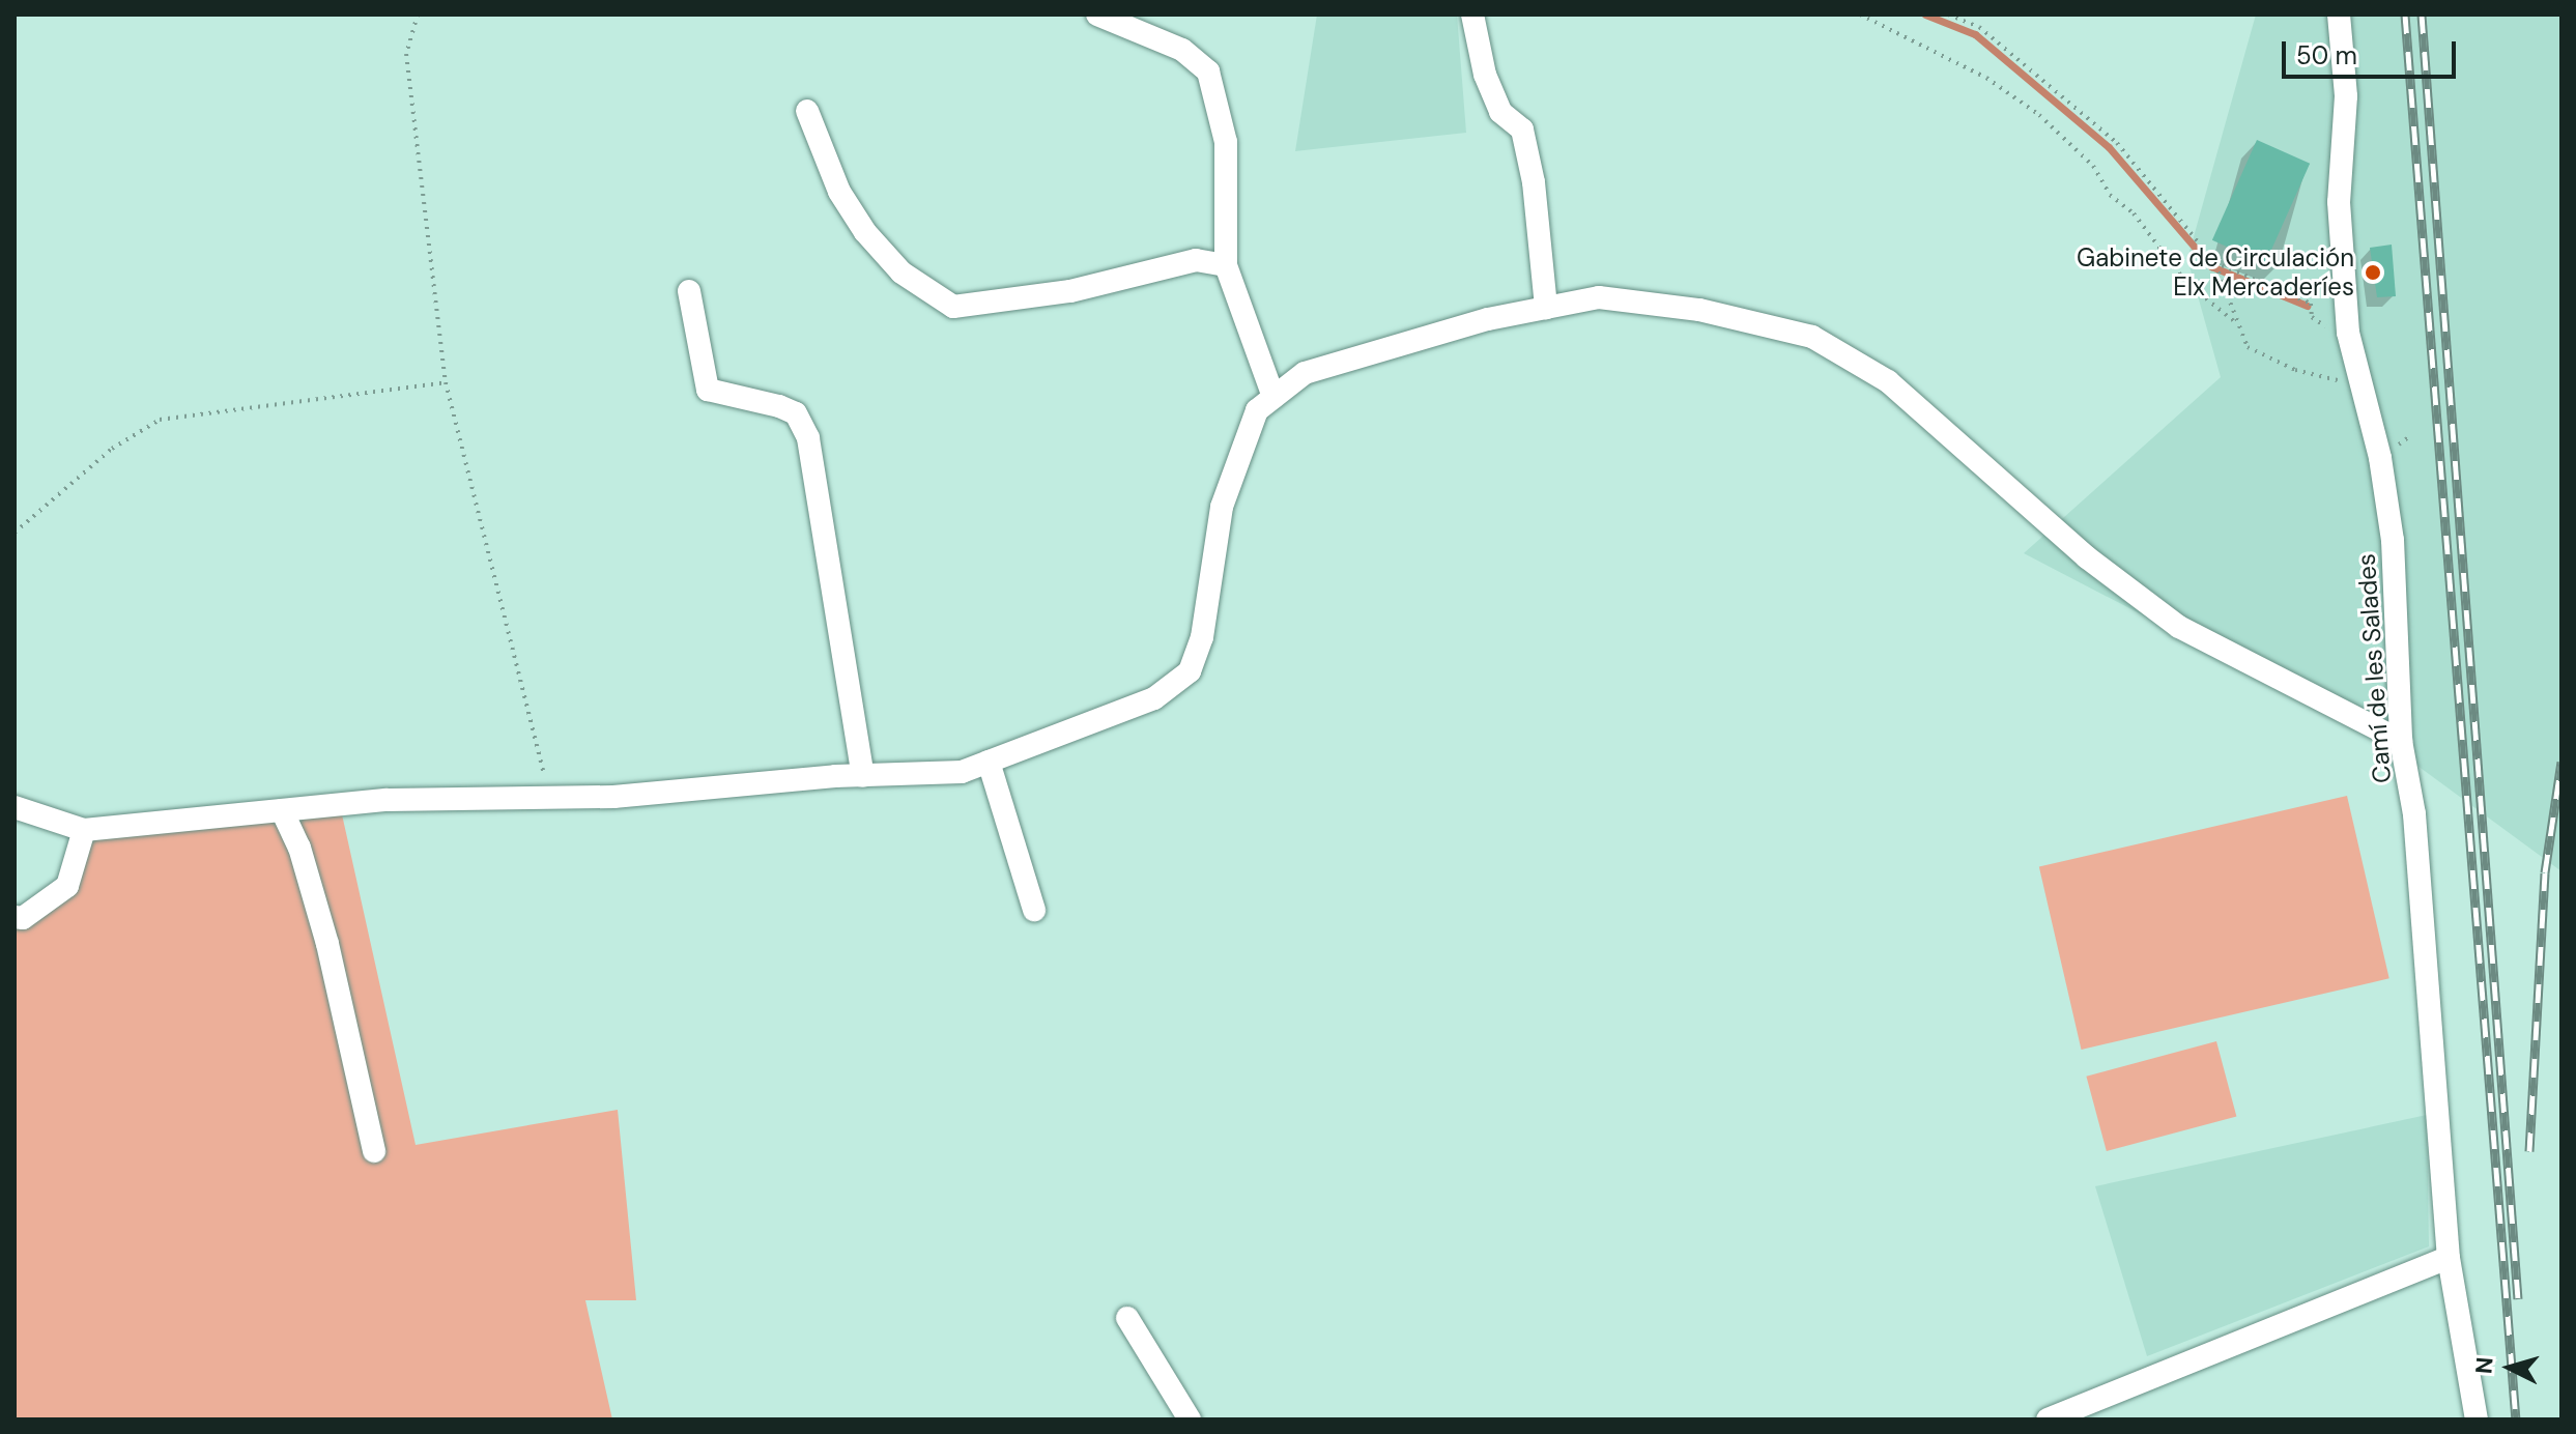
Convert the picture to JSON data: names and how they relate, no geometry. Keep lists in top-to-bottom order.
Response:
{
  "streets": {
    "street": ["Camí de les Salades"]
  },
  "places": ["Gabinete de Circulación Elx Mercaderíes"],
  "scale_bar": "50 m",
  "north": "left"
}
